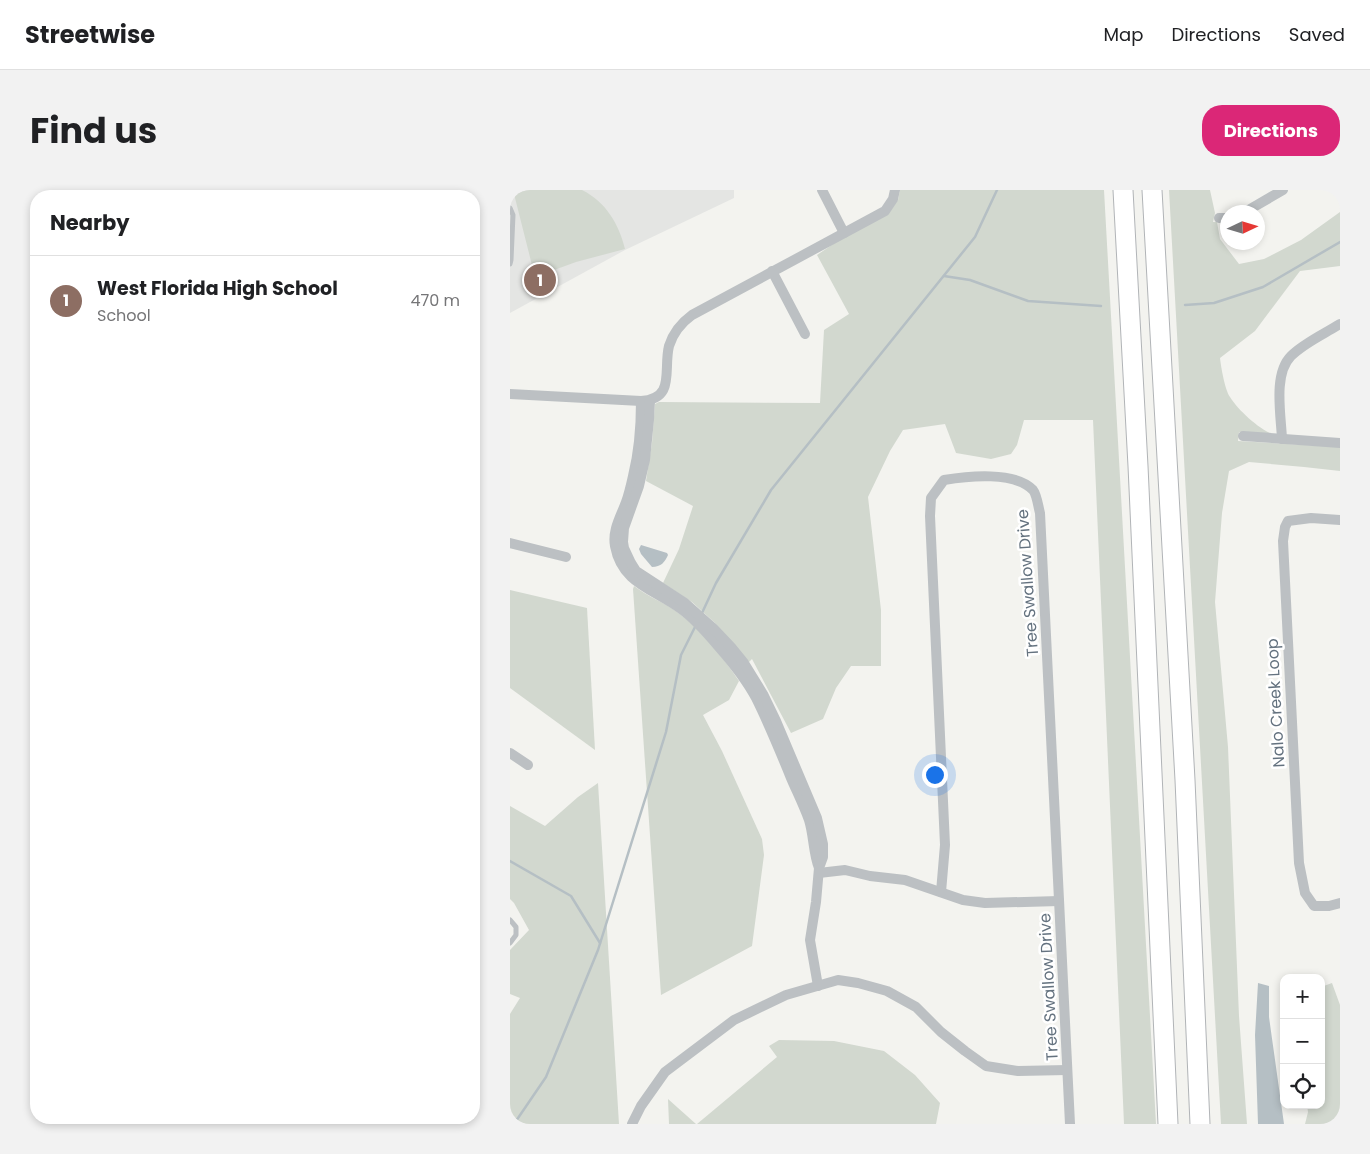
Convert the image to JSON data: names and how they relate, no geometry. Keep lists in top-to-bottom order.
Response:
{
  "streets": {
    "street": ["Tree Swallow Drive", "Nalo Creek Loop"]
  },
  "north": "right",
  "page": {
    "header": "Streetwise",
    "nav": ["Map", "Directions", "Saved"],
    "title": "Find us",
    "buttons": "Directions",
    "heading": "Nearby",
    "list": [
      {
        "mark": "1",
        "name": "West Florida High School",
        "note": "School",
        "value": "470 m"
      }
    ],
    "pins": "1",
    "map_buttons": ["+", "−"]
  }
}
